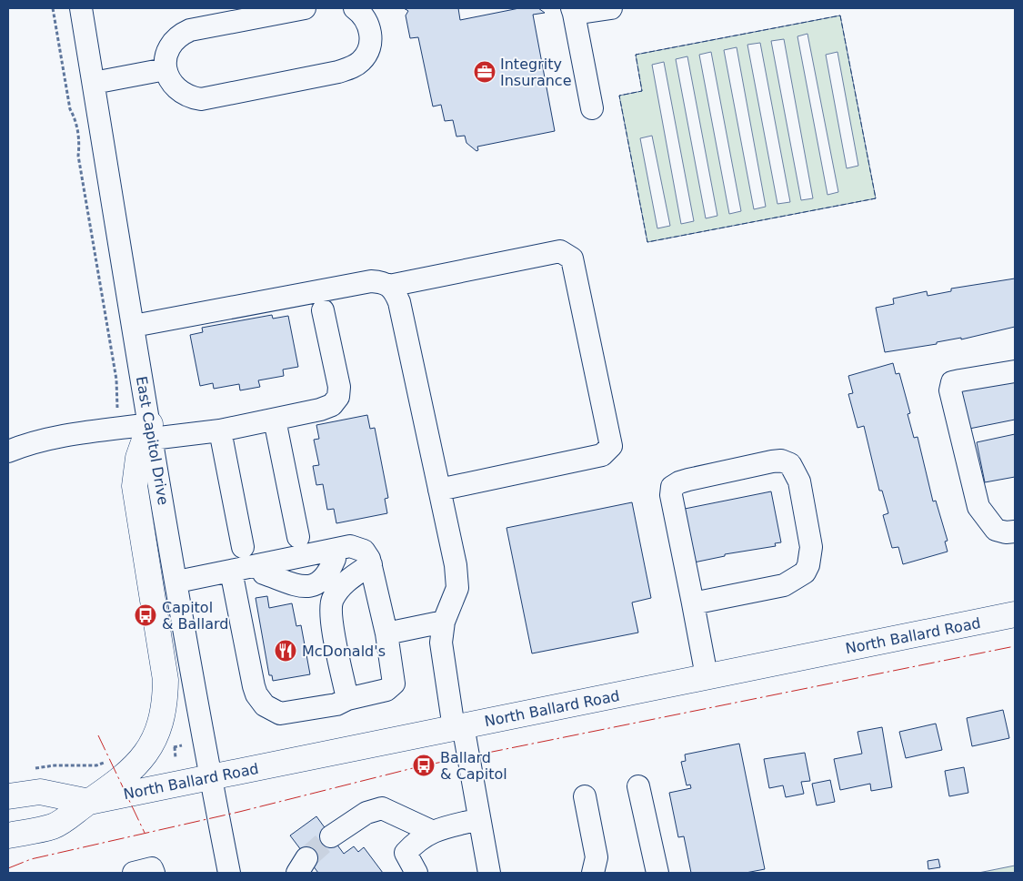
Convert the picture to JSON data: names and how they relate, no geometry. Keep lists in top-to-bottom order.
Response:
{
  "streets": {
    "main road": ["North Ballard Road"],
    "street": ["East Capitol Drive"]
  },
  "crossings": [
    ["East Capitol Drive", "North Ballard Road"]
  ],
  "places": {
    "office": ["Integrity Insurance"],
    "bus stop": ["Capitol & Ballard", "Ballard & Capitol"],
    "restaurant": ["McDonald's"]
  }
}
